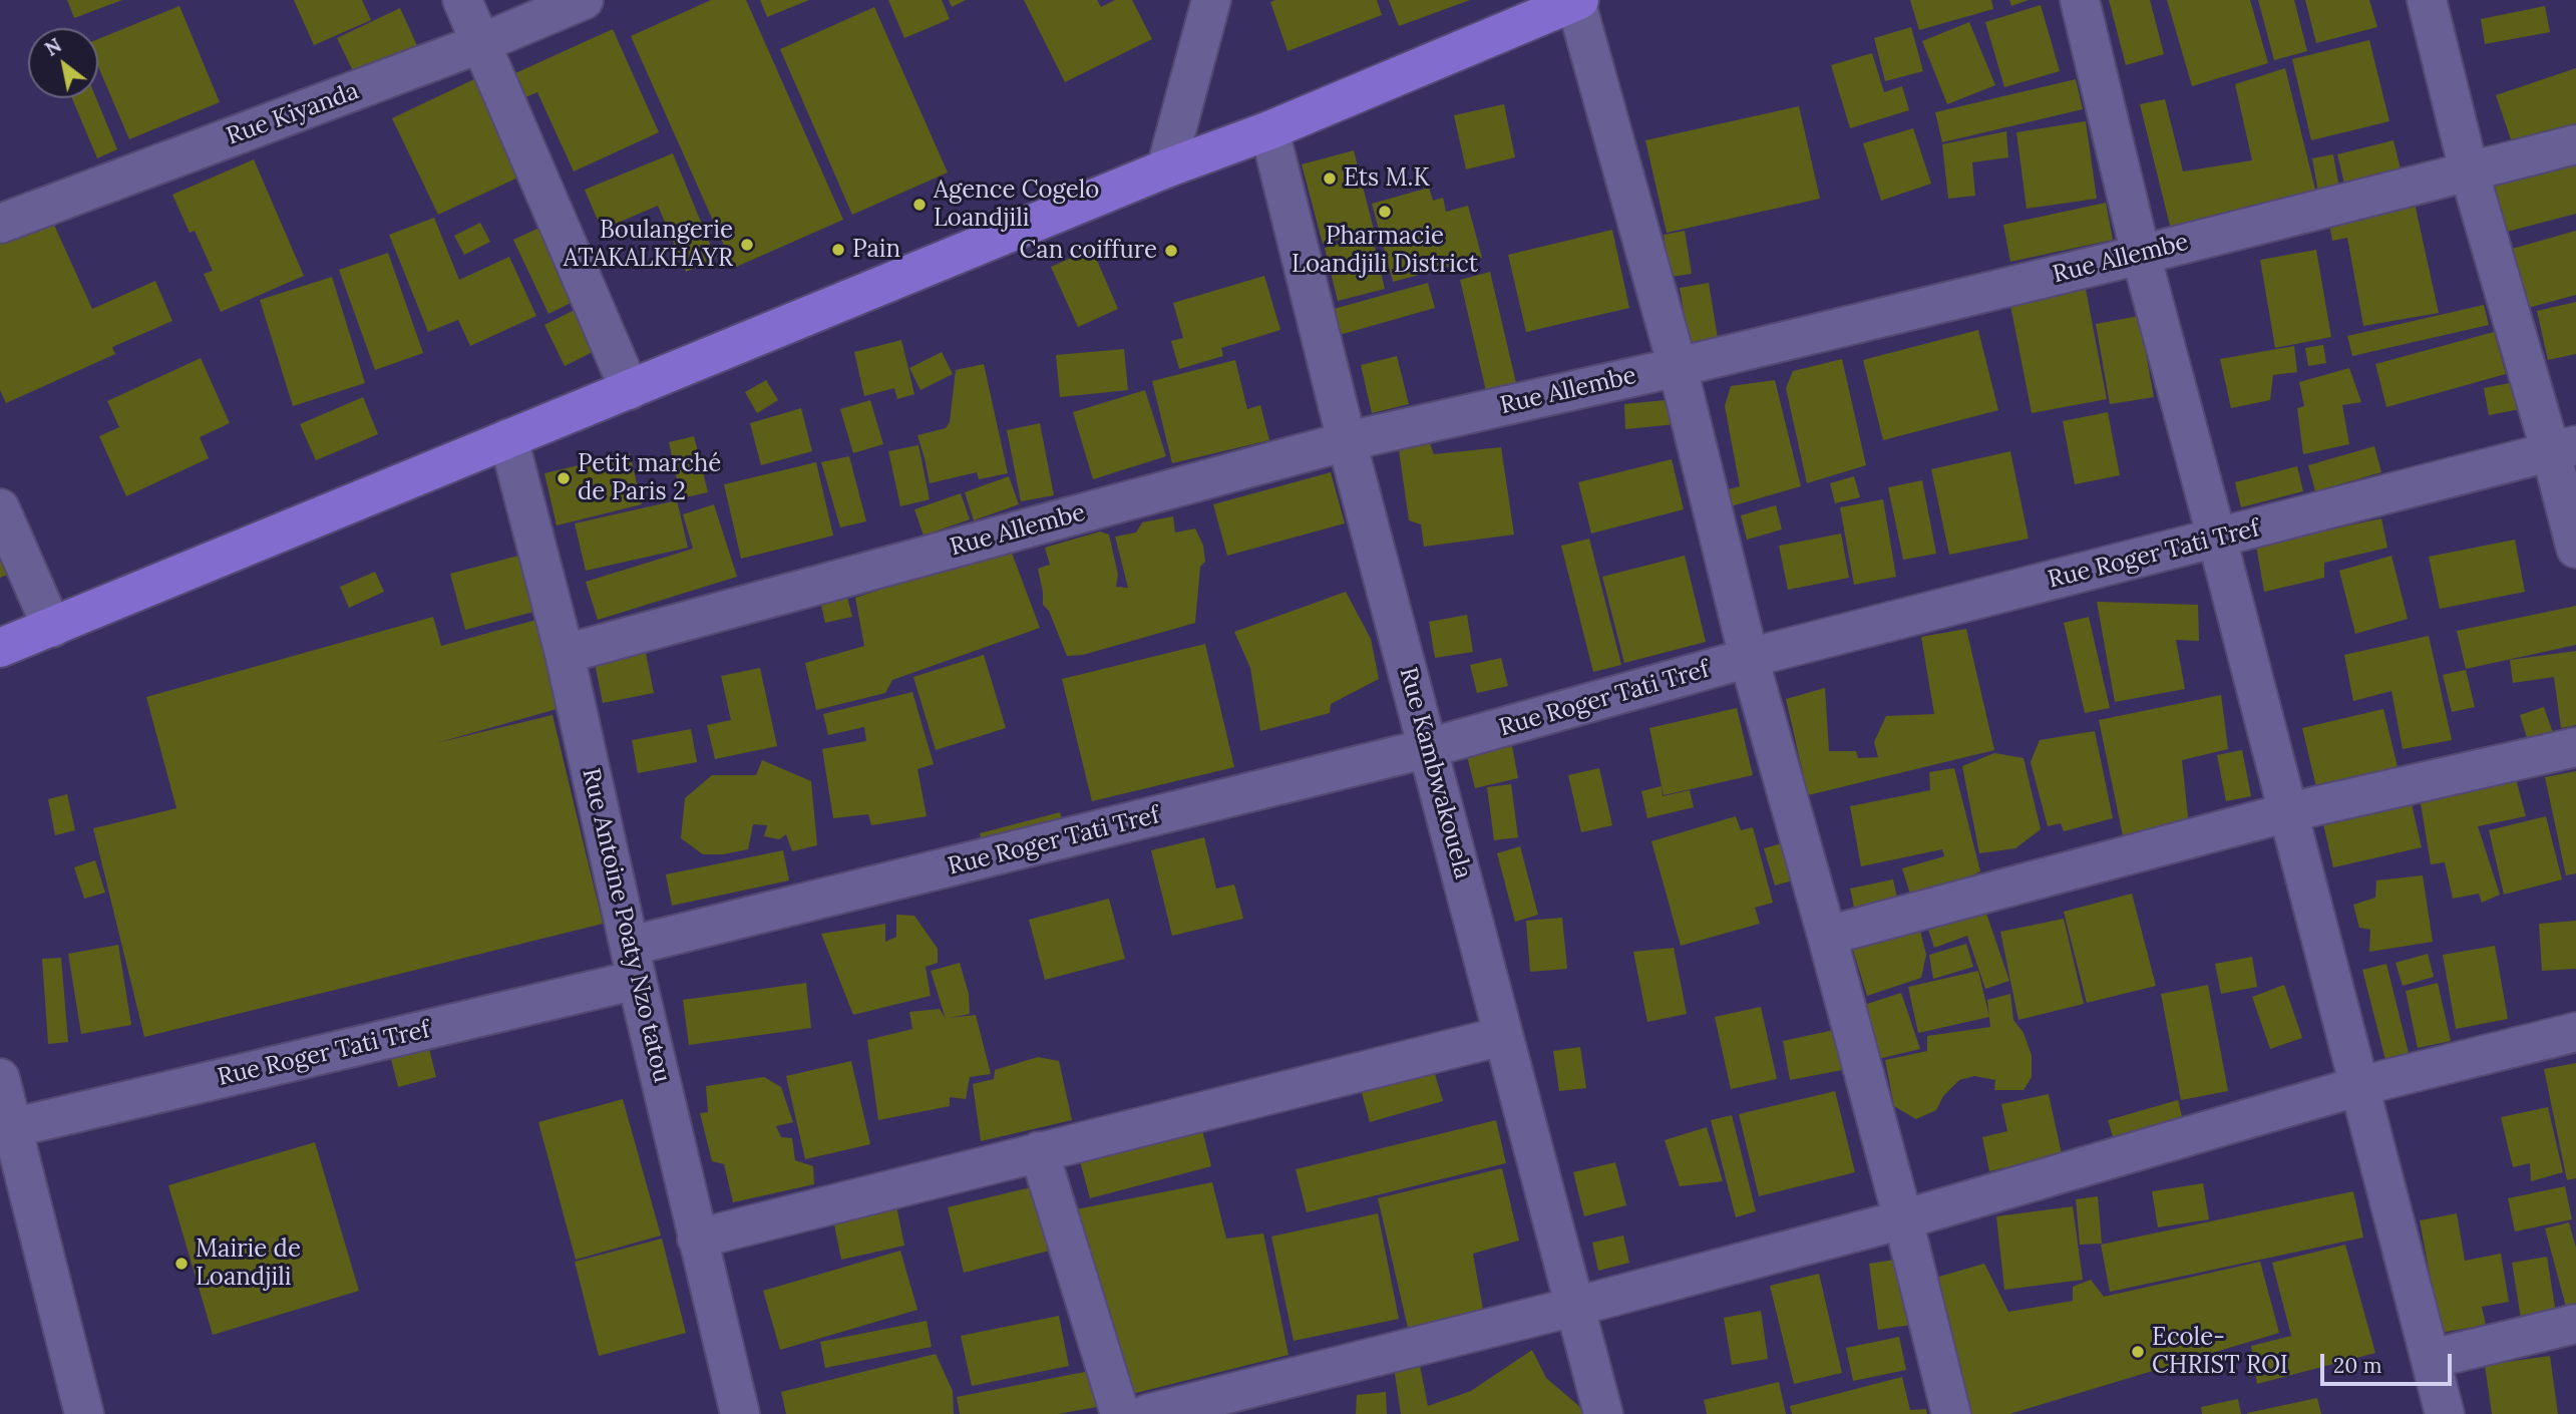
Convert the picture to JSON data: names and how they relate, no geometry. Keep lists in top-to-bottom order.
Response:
{
  "streets": {
    "street": [
      "Rue Kiyanda",
      "Rue Allembe",
      "Rue Roger Tati Tref",
      "Rue Kambwakouela",
      "Rue Antoine Poaty Nzo tatou"
    ]
  },
  "crossings": [
    ["Rue Allembe", "Rue Kambwakouela"],
    ["Rue Allembe", "Rue Antoine Poaty Nzo tatou"],
    ["Rue Roger Tati Tref", "Rue Kambwakouela"],
    ["Rue Roger Tati Tref", "Rue Antoine Poaty Nzo tatou"]
  ],
  "places": [
    "Ets M.K",
    "Agence Cogelo Loandjili",
    "Pharmacie Loandjili District",
    "Boulangerie ATAKALKHAYR",
    "Pain",
    "Can coiffure",
    "Petit marché de Paris 2",
    "Mairie de Loandjili",
    "Ecole- CHRIST ROI"
  ],
  "scale_bar": "20 m",
  "north": "top left"
}
